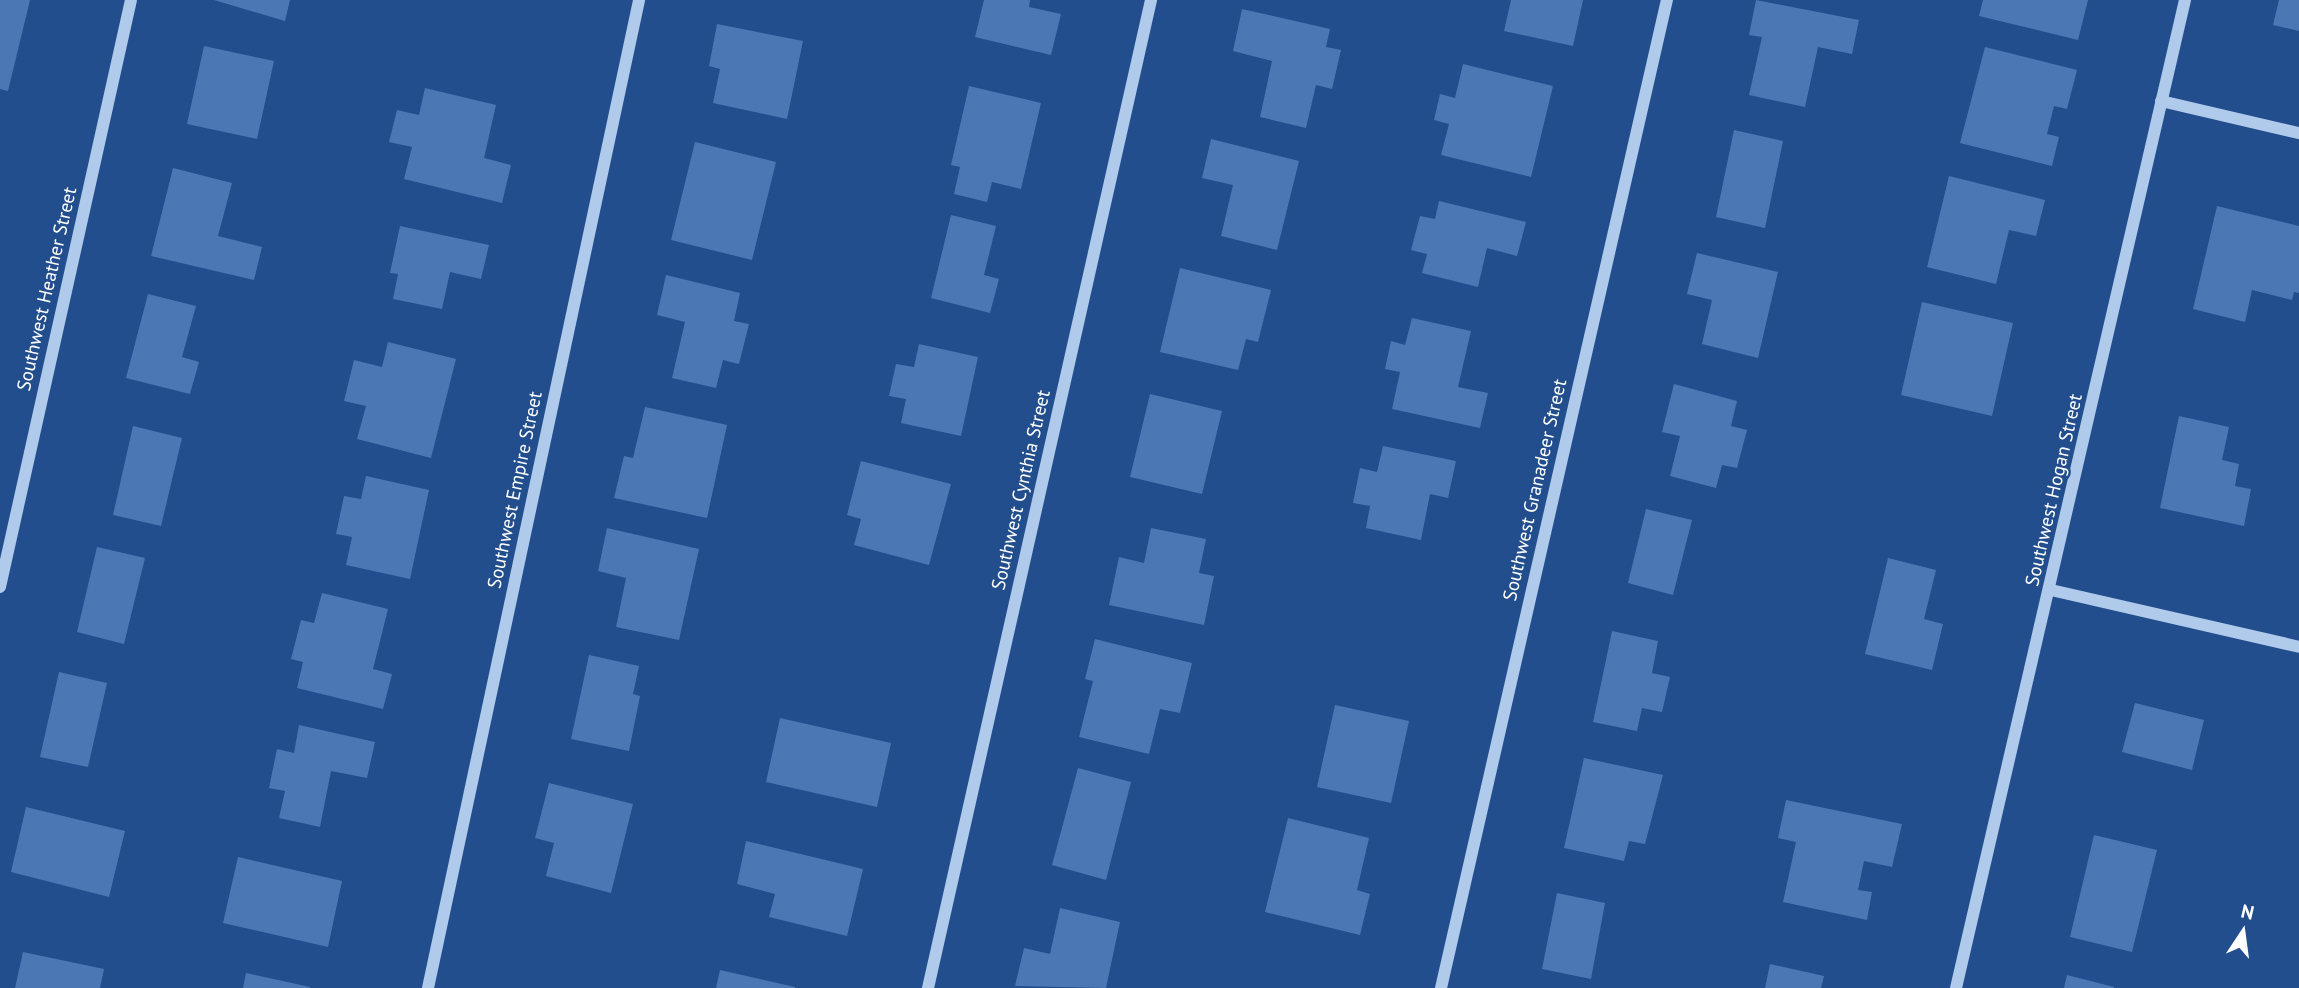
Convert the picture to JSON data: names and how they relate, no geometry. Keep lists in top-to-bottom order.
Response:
{
  "streets": {
    "street": [
      "Southwest Heather Street",
      "Southwest Empire Street",
      "Southwest Cynthia Street",
      "Southwest Granadeer Street",
      "Southwest Hogan Street"
    ]
  },
  "north": "top"
}
